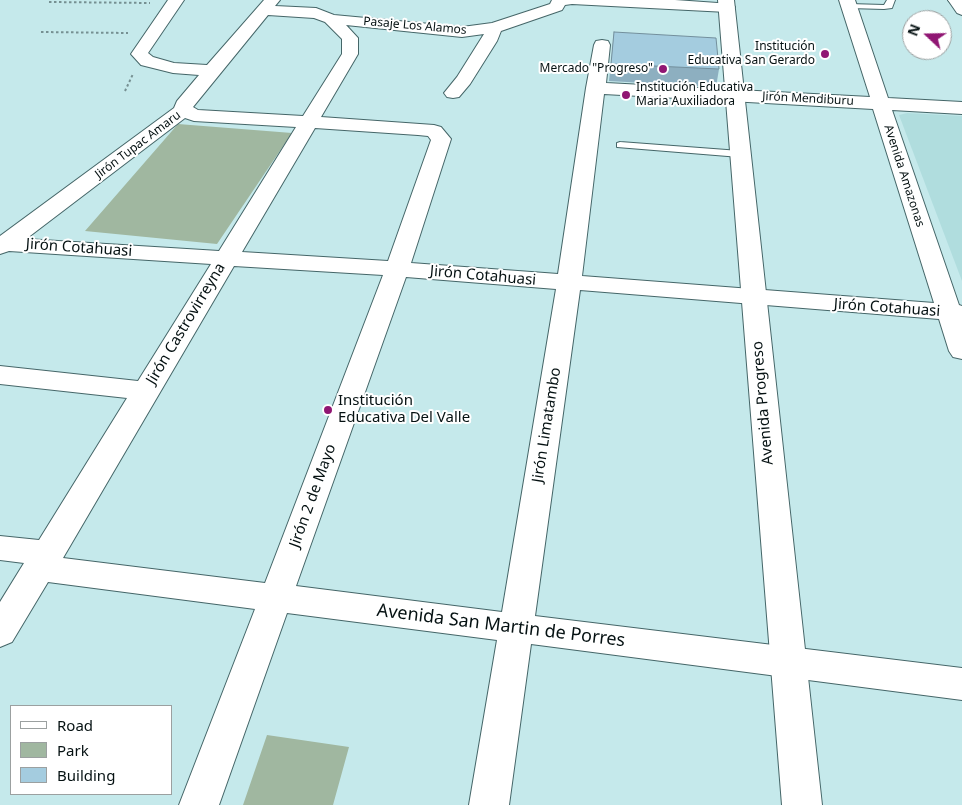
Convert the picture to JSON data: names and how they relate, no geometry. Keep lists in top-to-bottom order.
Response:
{
  "streets": {
    "street": [
      "Pasaje Los Alamos",
      "Jirón Mendiburu",
      "Jirón Tupac Amaru",
      "Avenida Amazonas",
      "Jirón Cotahuasi",
      "Jirón Castrovirreyna",
      "Avenida Progreso",
      "Jirón Limatambo",
      "Jirón 2 de Mayo",
      "Avenida San Martin de Porres"
    ]
  },
  "crossings": [
    ["Pasaje Los Alamos", "Jirón Tupac Amaru"],
    ["Pasaje Los Alamos", "Jirón Castrovirreyna"],
    ["Jirón Mendiburu", "Avenida Amazonas"],
    ["Jirón Mendiburu", "Avenida Progreso"],
    ["Jirón Mendiburu", "Jirón Limatambo"],
    ["Jirón Tupac Amaru", "Jirón Cotahuasi"],
    ["Avenida Amazonas", "Jirón Cotahuasi"],
    ["Jirón Cotahuasi", "Jirón Castrovirreyna"],
    ["Jirón Cotahuasi", "Avenida Progreso"],
    ["Jirón Cotahuasi", "Jirón Limatambo"],
    ["Jirón Cotahuasi", "Jirón 2 de Mayo"],
    ["Jirón Castrovirreyna", "Jirón 2 de Mayo"],
    ["Jirón Castrovirreyna", "Avenida San Martin de Porres"],
    ["Avenida Progreso", "Avenida San Martin de Porres"],
    ["Jirón Limatambo", "Avenida San Martin de Porres"],
    ["Jirón 2 de Mayo", "Avenida San Martin de Porres"]
  ],
  "places": [
    "Institución Educativa San Gerardo",
    "Mercado \"Progreso\"",
    "Institución Educativa Maria Auxiliadora",
    "Institución Educativa Del Valle"
  ],
  "legend": ["Road", "Park", "Building"],
  "north": "left"
}
